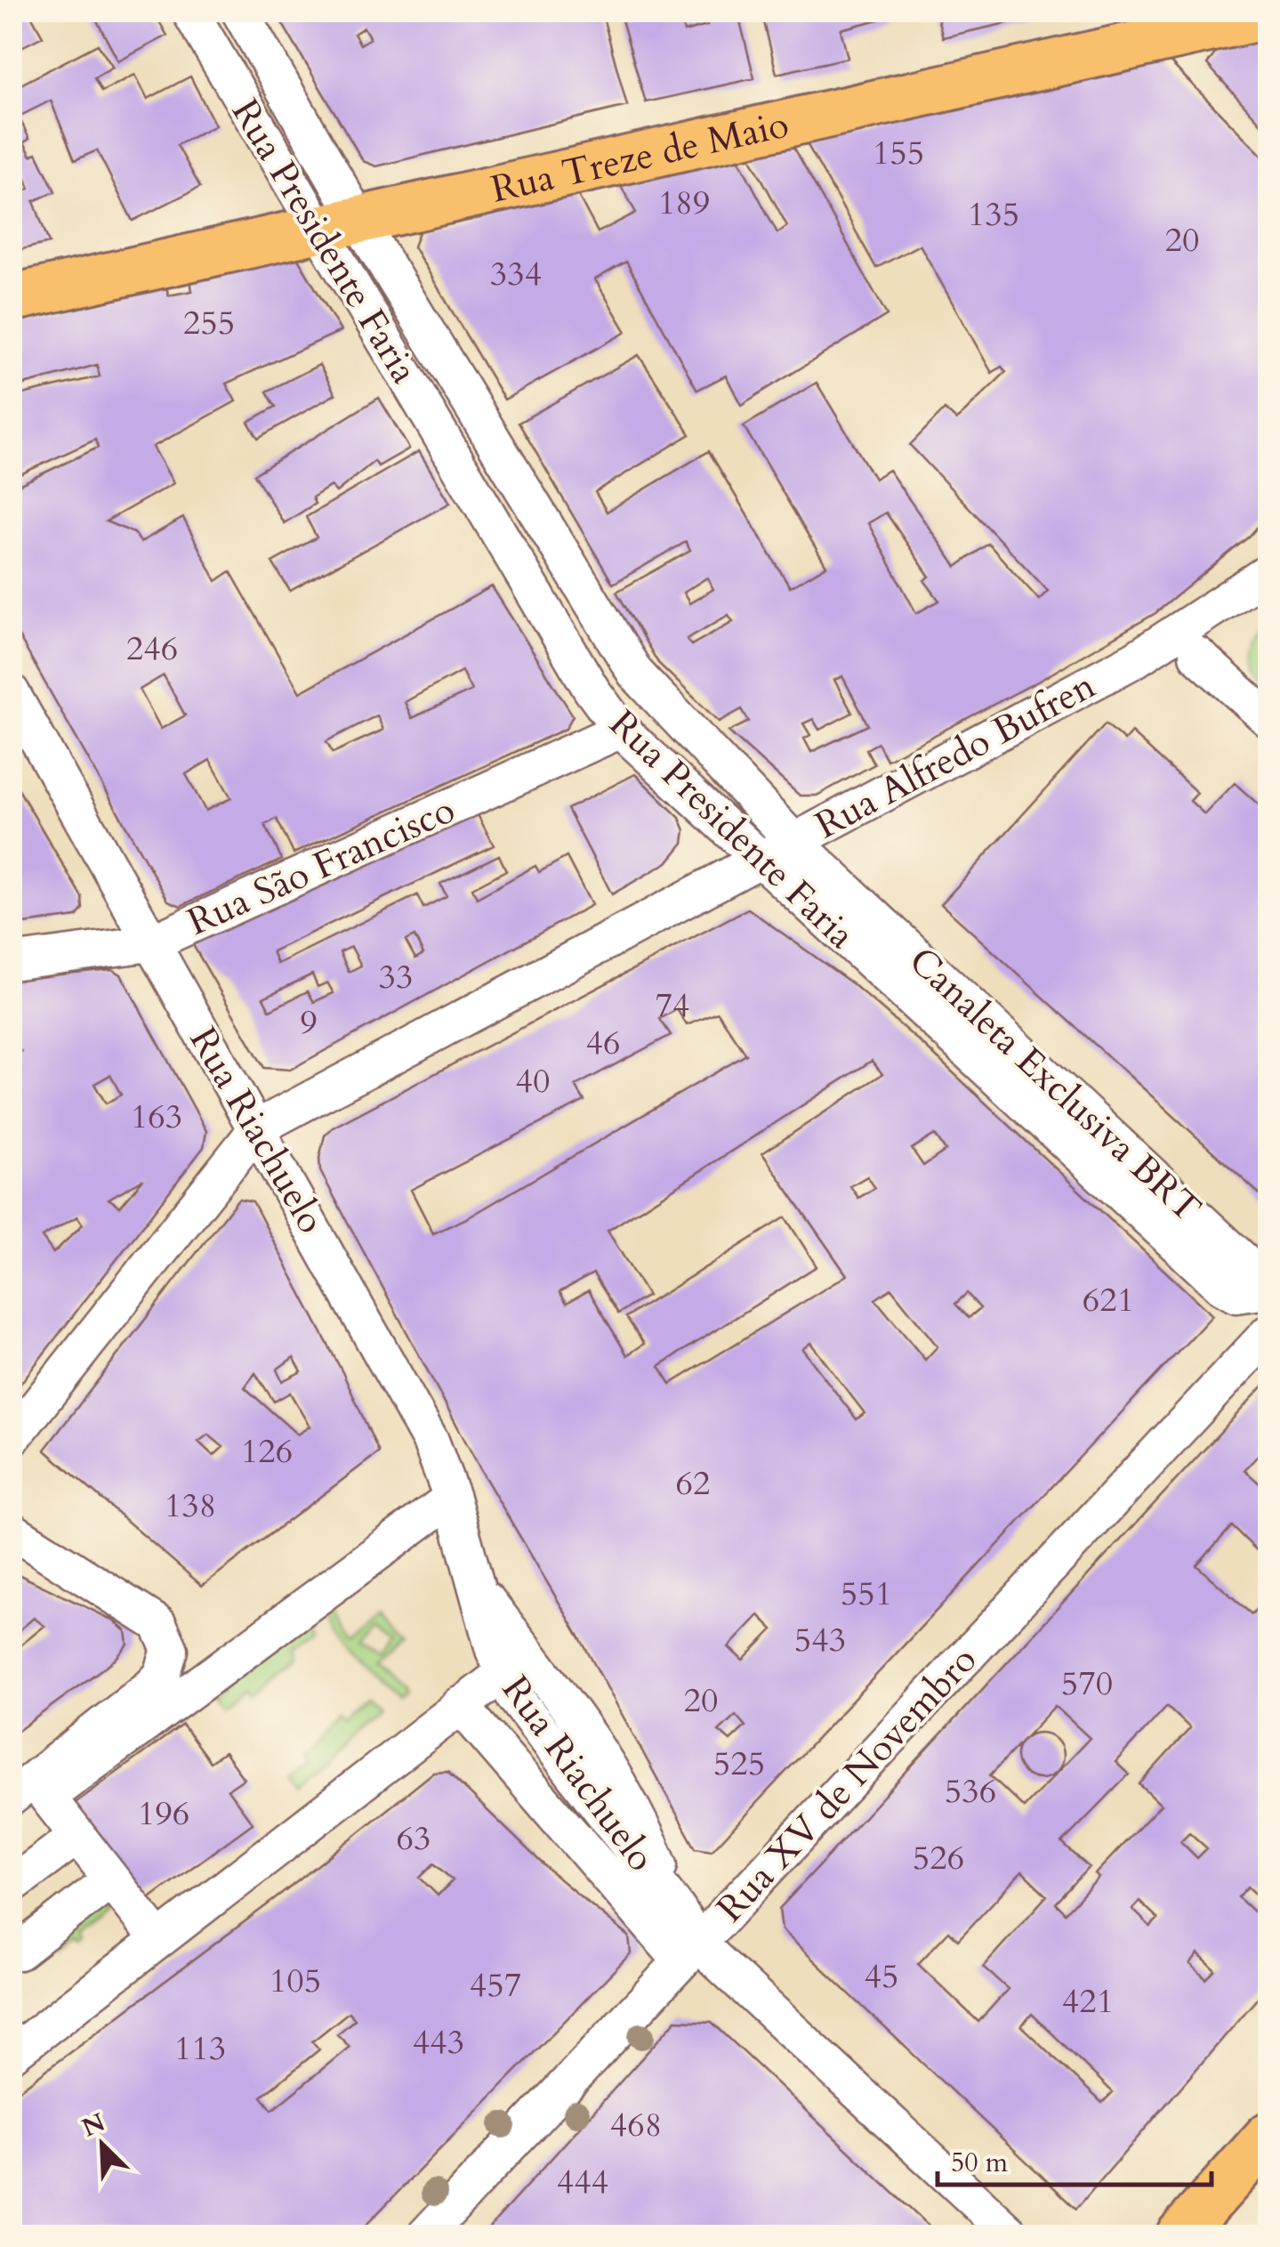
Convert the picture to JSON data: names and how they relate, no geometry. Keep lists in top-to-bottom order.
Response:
{
  "streets": {
    "main road": ["Rua Treze de Maio"],
    "street": [
      "Rua Presidente Faria",
      "Rua Alfredo Bufren",
      "Rua São Francisco",
      "Canaleta Exclusiva BRT",
      "Rua Riachuelo",
      "Rua XV de Novembro"
    ]
  },
  "crossings": [
    ["Rua Treze de Maio", "Rua Presidente Faria"],
    ["Rua Treze de Maio", "Canaleta Exclusiva BRT"],
    ["Rua Presidente Faria", "Rua Alfredo Bufren"],
    ["Rua Presidente Faria", "Rua São Francisco"],
    ["Rua Presidente Faria", "Canaleta Exclusiva BRT"],
    ["Rua Alfredo Bufren", "Canaleta Exclusiva BRT"],
    ["Rua Alfredo Bufren", "Rua Riachuelo"],
    ["Rua São Francisco", "Rua Riachuelo"],
    ["Rua Riachuelo", "Rua XV de Novembro"]
  ],
  "house_numbers": [
    "155",
    "189",
    "135",
    "20",
    "334",
    "255",
    "246",
    "33",
    "74",
    "9",
    "46",
    "40",
    "163",
    "621",
    "126",
    "62",
    "138",
    "551",
    "543",
    "570",
    "20",
    "525",
    "536",
    "196",
    "63",
    "526",
    "45",
    "105",
    "457",
    "421",
    "443",
    "113",
    "468",
    "444"
  ],
  "scale_bar": "50 m",
  "north": "top left"
}
